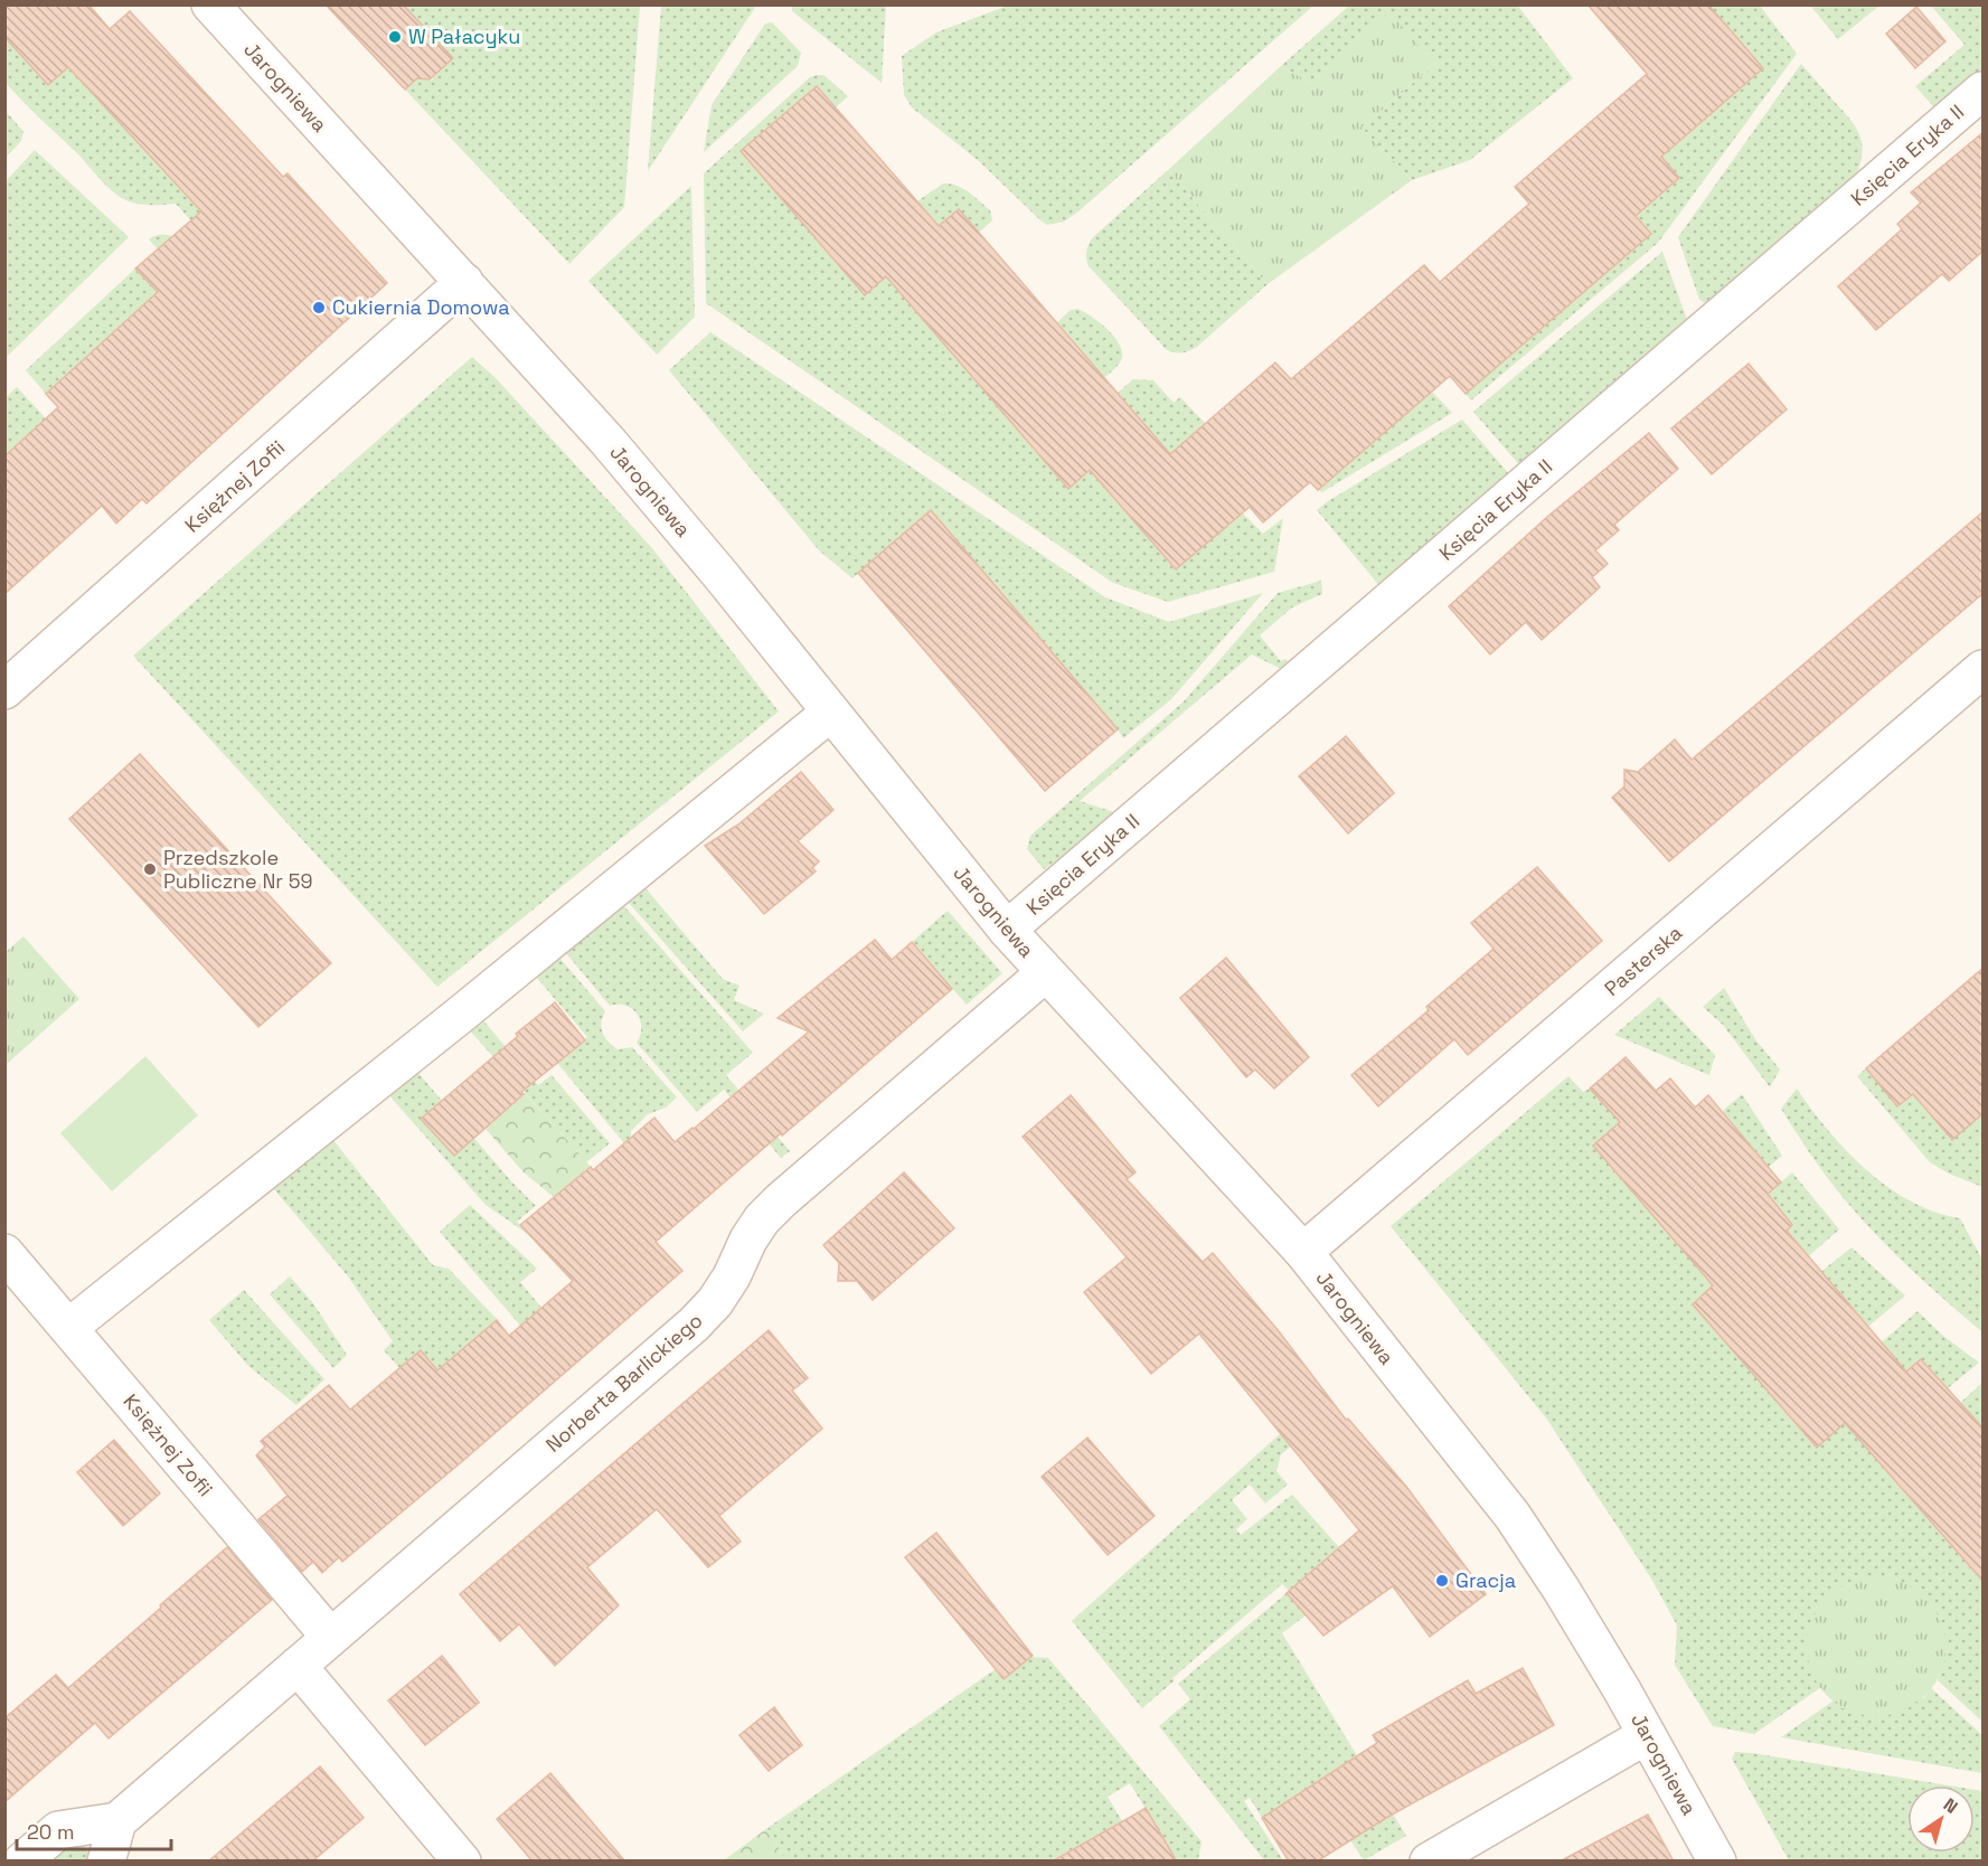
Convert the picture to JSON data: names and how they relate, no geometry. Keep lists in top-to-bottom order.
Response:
{
  "streets": {
    "street": [
      "Jarogniewa",
      "Księcia Eryka II",
      "Księżnej Zofii",
      "Pasterska",
      "Norberta Barlickiego"
    ]
  },
  "crossings": [
    ["Jarogniewa", "Księcia Eryka II"],
    ["Jarogniewa", "Księżnej Zofii"],
    ["Jarogniewa", "Pasterska"],
    ["Jarogniewa", "Norberta Barlickiego"],
    ["Księżnej Zofii", "Norberta Barlickiego"]
  ],
  "places": [
    "W Pałacyku",
    "Cukiernia Domowa",
    "Przedszkole Publiczne Nr 59",
    "Gracja"
  ],
  "scale_bar": "20 m",
  "north": "top right"
}
